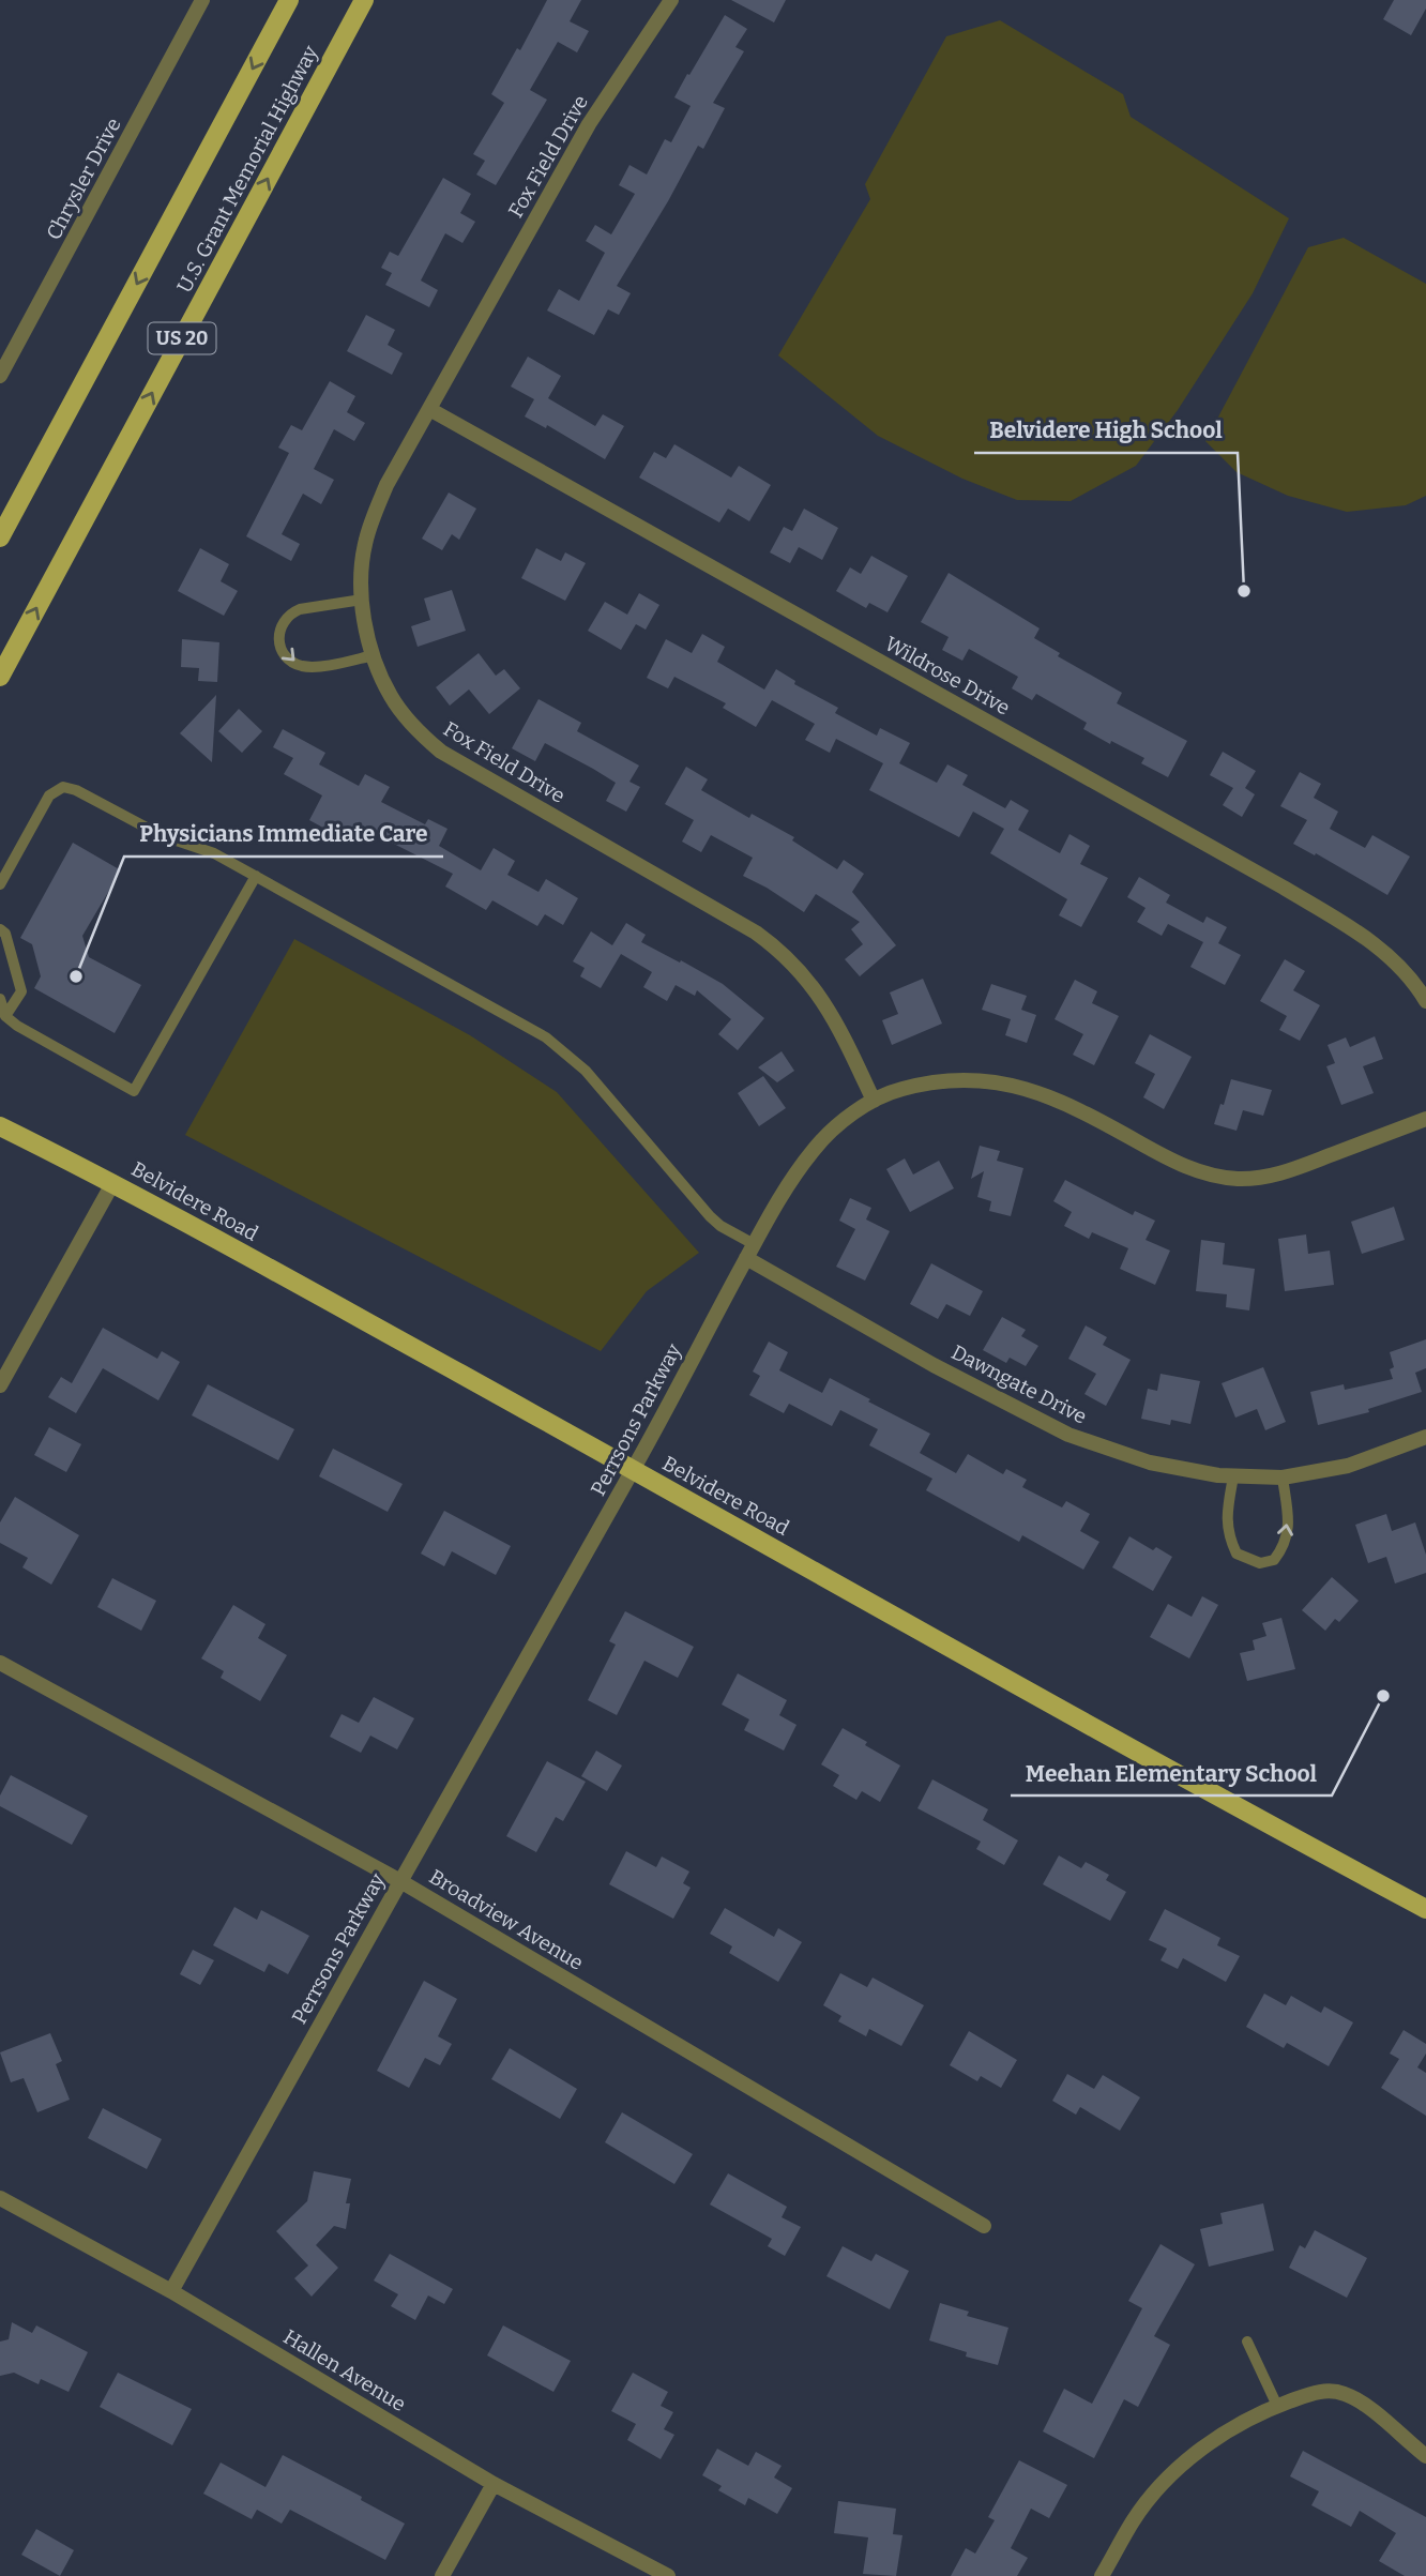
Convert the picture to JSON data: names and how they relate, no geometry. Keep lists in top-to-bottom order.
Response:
{
  "streets": {
    "main road": ["U.S. Grant Memorial Highway", "US 20", "Belvidere Road"],
    "street": [
      "Fox Field Drive",
      "Chrysler Drive",
      "Wildrose Drive",
      "Dawngate Drive",
      "Perrsons Parkway",
      "Broadview Avenue",
      "Hallen Avenue"
    ]
  },
  "crossings": [
    ["Fox Field Drive", "Wildrose Drive"],
    ["Fox Field Drive", "Perrsons Parkway"],
    ["Belvidere Road", "Perrsons Parkway"],
    ["Dawngate Drive", "Perrsons Parkway"],
    ["Perrsons Parkway", "Broadview Avenue"],
    ["Perrsons Parkway", "Hallen Avenue"]
  ],
  "places": ["Belvidere High School", "Physicians Immediate Care", "Meehan Elementary School"]
}
